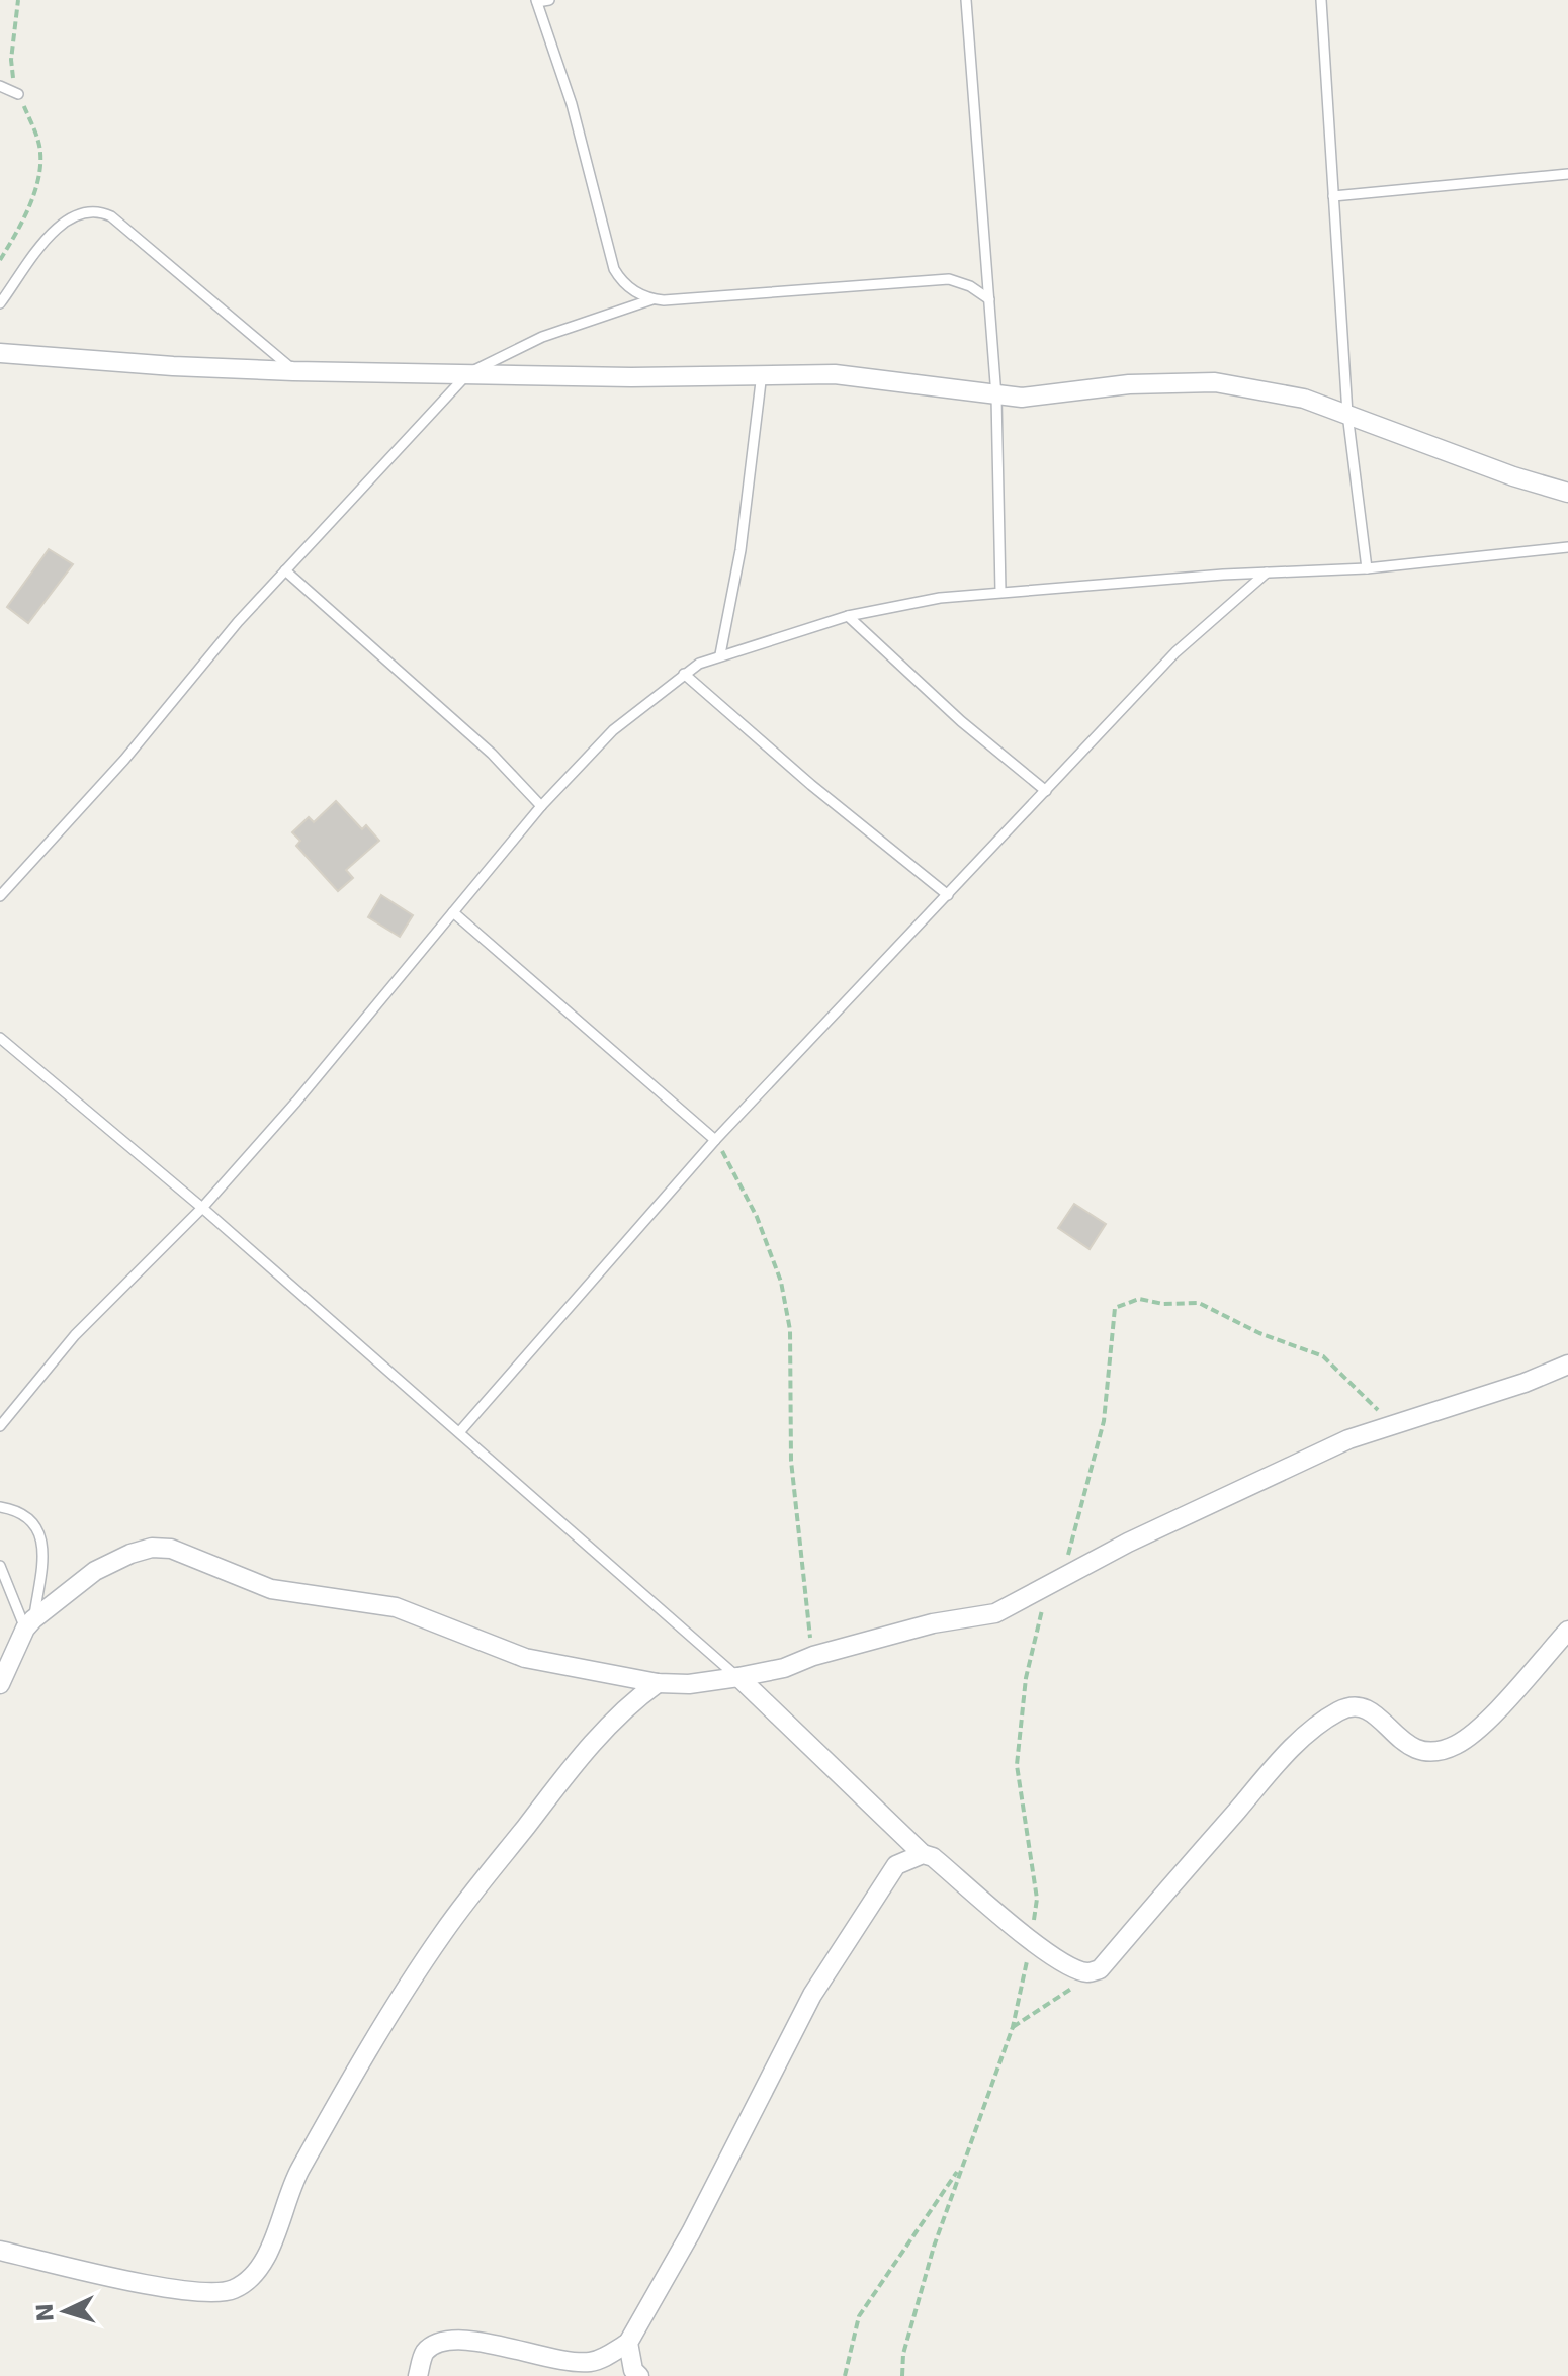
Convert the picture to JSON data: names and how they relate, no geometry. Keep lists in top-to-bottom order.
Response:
{
  "north": "left"
}
